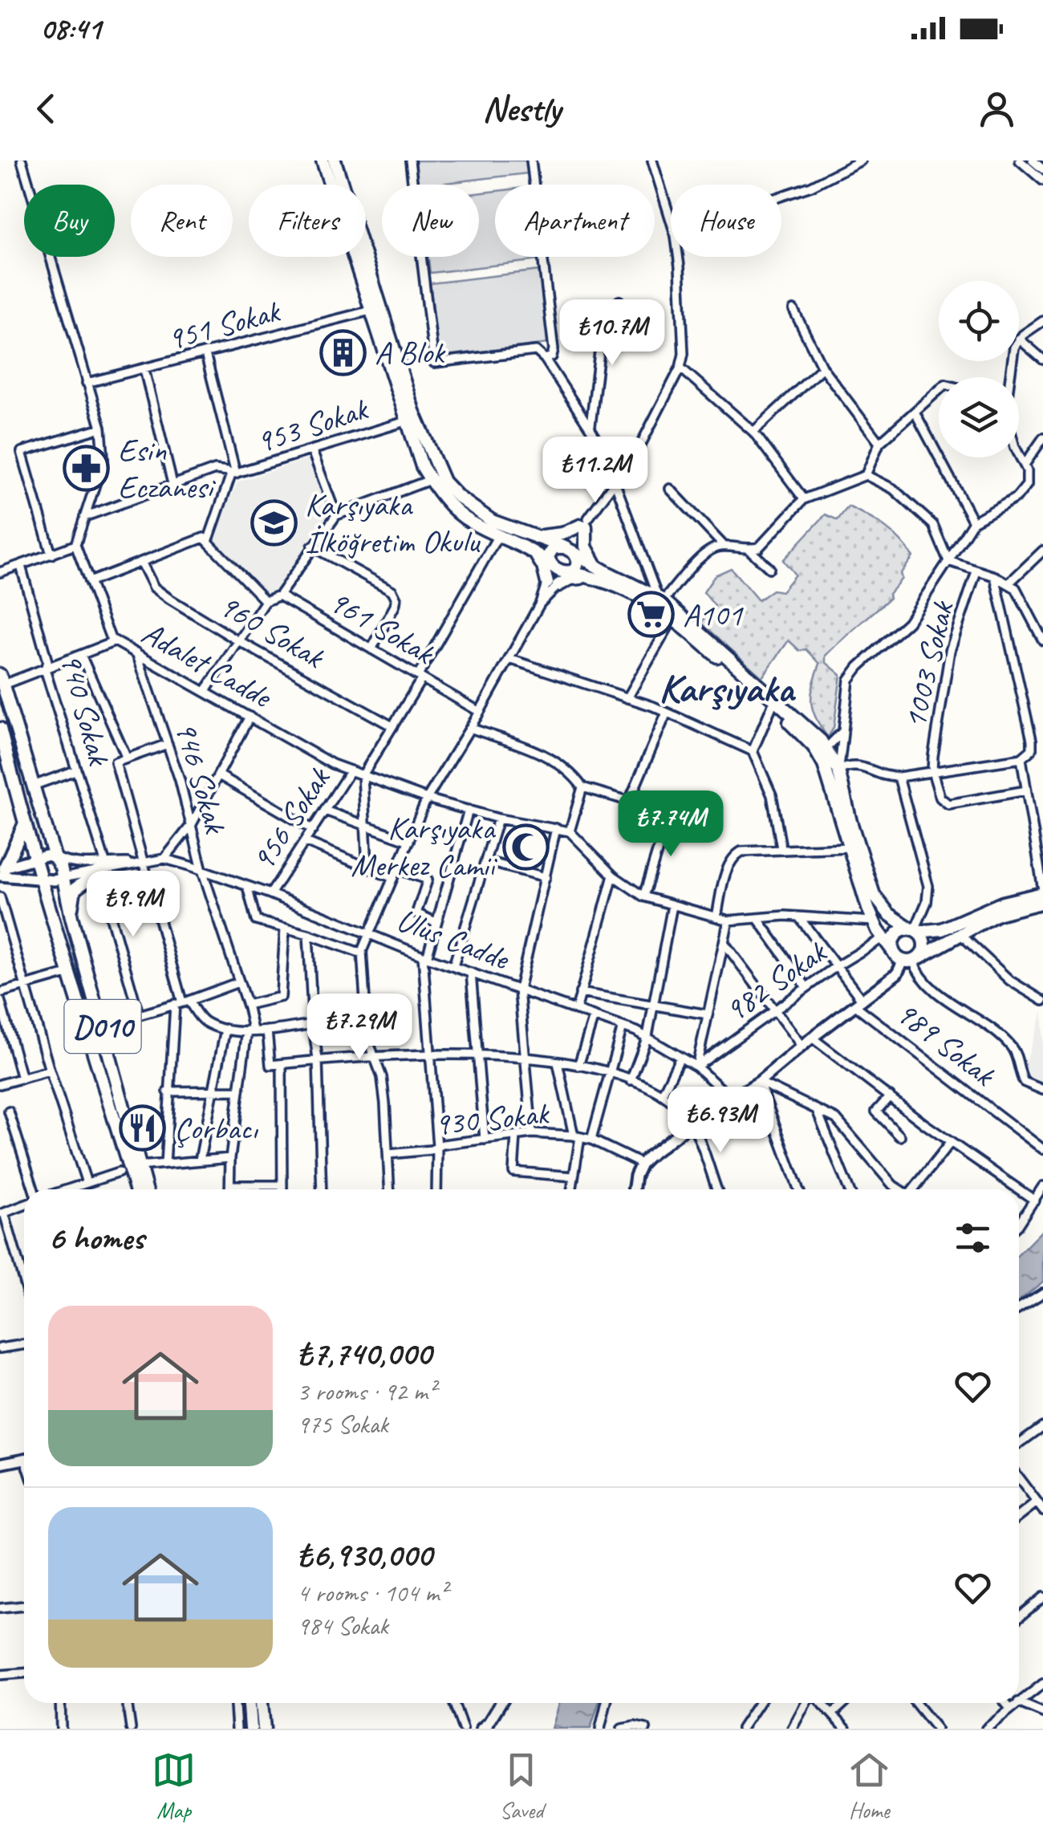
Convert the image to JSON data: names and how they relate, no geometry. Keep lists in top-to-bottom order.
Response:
{
  "streets": {
    "highway": ["D010"],
    "street": [
      "951 Sokak",
      "953 Sokak",
      "961 Sokak",
      "960 Sokak",
      "Adalet Cadde",
      "1003 Sokak",
      "940 Sokak",
      "946 Sokak",
      "956 Sokak",
      "Ulus Cadde",
      "982 Sokak",
      "989 Sokak",
      "930 Sokak"
    ]
  },
  "crossings": [
    ["Adalet Cadde", "946 Sokak"],
    ["Adalet Cadde", "956 Sokak"],
    ["940 Sokak", "Ulus Cadde"],
    ["946 Sokak", "Ulus Cadde"],
    ["956 Sokak", "Ulus Cadde"],
    ["Ulus Cadde", "982 Sokak"],
    ["Ulus Cadde", "D010"],
    ["982 Sokak", "989 Sokak"]
  ],
  "districts": ["Karşıyaka"],
  "places": {
    "building": ["A Blok"],
    "pharmacy": ["Esin Eczanesi"],
    "school or university": ["Karşıyaka İlköğretim Okulu"],
    "supermarket": ["A101"],
    "mosque": ["Karşıyaka Merkez Camii"],
    "restaurant": ["Çorbacı"]
  },
  "page": {
    "status": "08:41",
    "header": "Nestly",
    "chip": [
      "Buy",
      "Rent",
      "Filters",
      "New",
      "Apartment",
      "House"
    ],
    "price": [
      "₺10.7M",
      "₺11.2M",
      "₺7.74M",
      "₺9.9M",
      "₺7.29M",
      "₺6.93M"
    ],
    "heading": "6 homes",
    "list": [
      {
        "name": "₺7,740,000",
        "note": "3 rooms · 92 m² · 975 Sokak"
      },
      {
        "name": "₺6,930,000",
        "note": "4 rooms · 104 m² · 984 Sokak"
      }
    ],
    "tabs": ["Map", "Saved", "Home"]
  }
}
